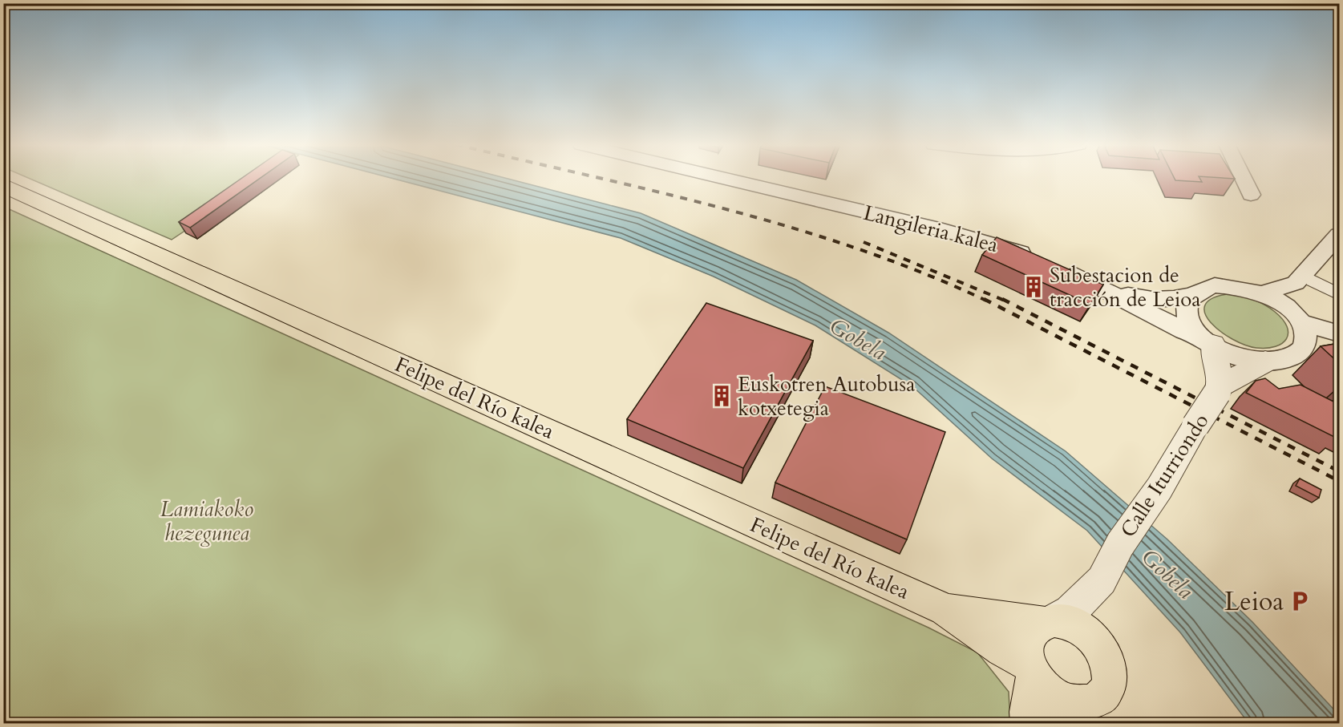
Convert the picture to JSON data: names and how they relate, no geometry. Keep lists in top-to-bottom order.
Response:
{
  "streets": {
    "main road": ["Felipe del Río kalea"],
    "street": ["Langileria kalea", "Calle Iturriondo"]
  },
  "crossings": [
    ["Felipe del Río kalea", "Calle Iturriondo"]
  ],
  "water": ["Gobela"],
  "parks": ["Lamiakoko hezegunea"],
  "places": {
    "building": ["Subestacion de tracción de Leioa", "Euskotren Autobusa kotxetegia"],
    "parking": ["Leioa"]
  }
}
